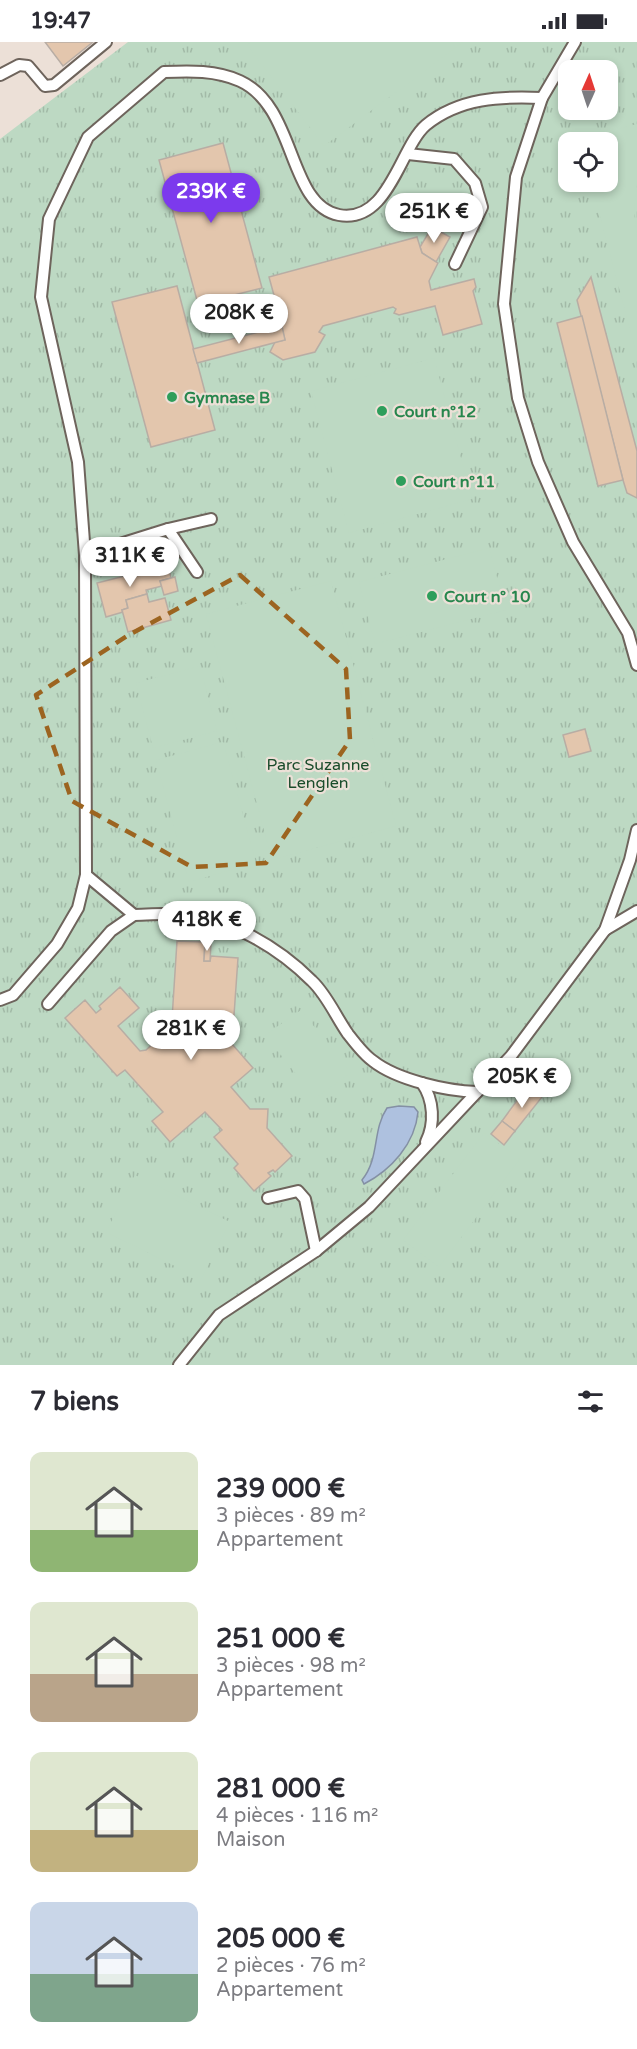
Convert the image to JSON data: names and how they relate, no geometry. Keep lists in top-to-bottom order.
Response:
{
  "parks": ["Parc Suzanne Lenglen"],
  "places": [
    "Gymnase B",
    "Court n°12",
    "Court n°11",
    "Court n° 10"
  ],
  "north": "top",
  "page": {
    "status": "19:47",
    "price": [
      "239K €",
      "251K €",
      "208K €",
      "311K €",
      "418K €",
      "281K €",
      "205K €"
    ],
    "heading": "7 biens",
    "list": [
      {
        "name": "239 000 €",
        "note": "3 pièces · 89 m² · Appartement"
      },
      {
        "name": "251 000 €",
        "note": "3 pièces · 98 m² · Appartement"
      },
      {
        "name": "281 000 €",
        "note": "4 pièces · 116 m² · Maison"
      },
      {
        "name": "205 000 €",
        "note": "2 pièces · 76 m² · Appartement"
      }
    ]
  }
}
